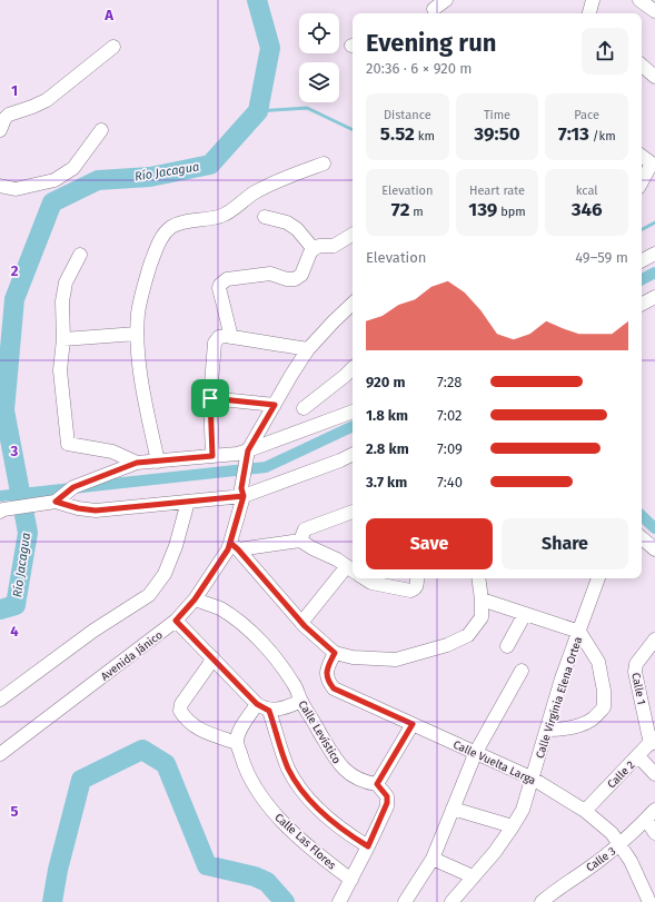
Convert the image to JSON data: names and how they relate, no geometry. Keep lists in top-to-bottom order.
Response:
{
  "streets": {
    "street": [
      "Avenida Jánico",
      "Calle 1",
      "Calle Virginia Elena Ortea",
      "Calle Levístico",
      "Calle Vuelta Larga",
      "Calle 2",
      "Calle Las Flores",
      "Calle 3"
    ]
  },
  "crossings": [
    ["Avenida Jánico", "Calle Levístico"],
    ["Calle 1", "Calle 2"],
    ["Calle Virginia Elena Ortea", "Calle Vuelta Larga"],
    ["Calle Vuelta Larga", "Calle 2"],
    ["Calle Vuelta Larga", "Calle 3"]
  ],
  "water": ["Río Jacagua"],
  "page": {
    "heading": ["Evening run", "20:36 · 6 × 920 m"],
    "stats": [
      ["Distance", "5.52 km"],
      ["Time", "39:50"],
      ["Pace", "7:13 /km"],
      ["Elevation", "72 m"],
      ["Heart rate", "139 bpm"],
      ["kcal", "346"]
    ],
    "chart": ["Elevation", "49–59 m"],
    "list": [
      {
        "name": "920 m",
        "note": "7:28"
      },
      {
        "name": "1.8 km",
        "note": "7:02"
      },
      {
        "name": "2.8 km",
        "note": "7:09"
      },
      {
        "name": "3.7 km",
        "note": "7:40"
      }
    ],
    "buttons": ["Save", "Share"]
  },
  "grid": {
    "columns": ["A"],
    "rows": [
      "1",
      "2",
      "3",
      "4",
      "5"
    ]
  }
}
